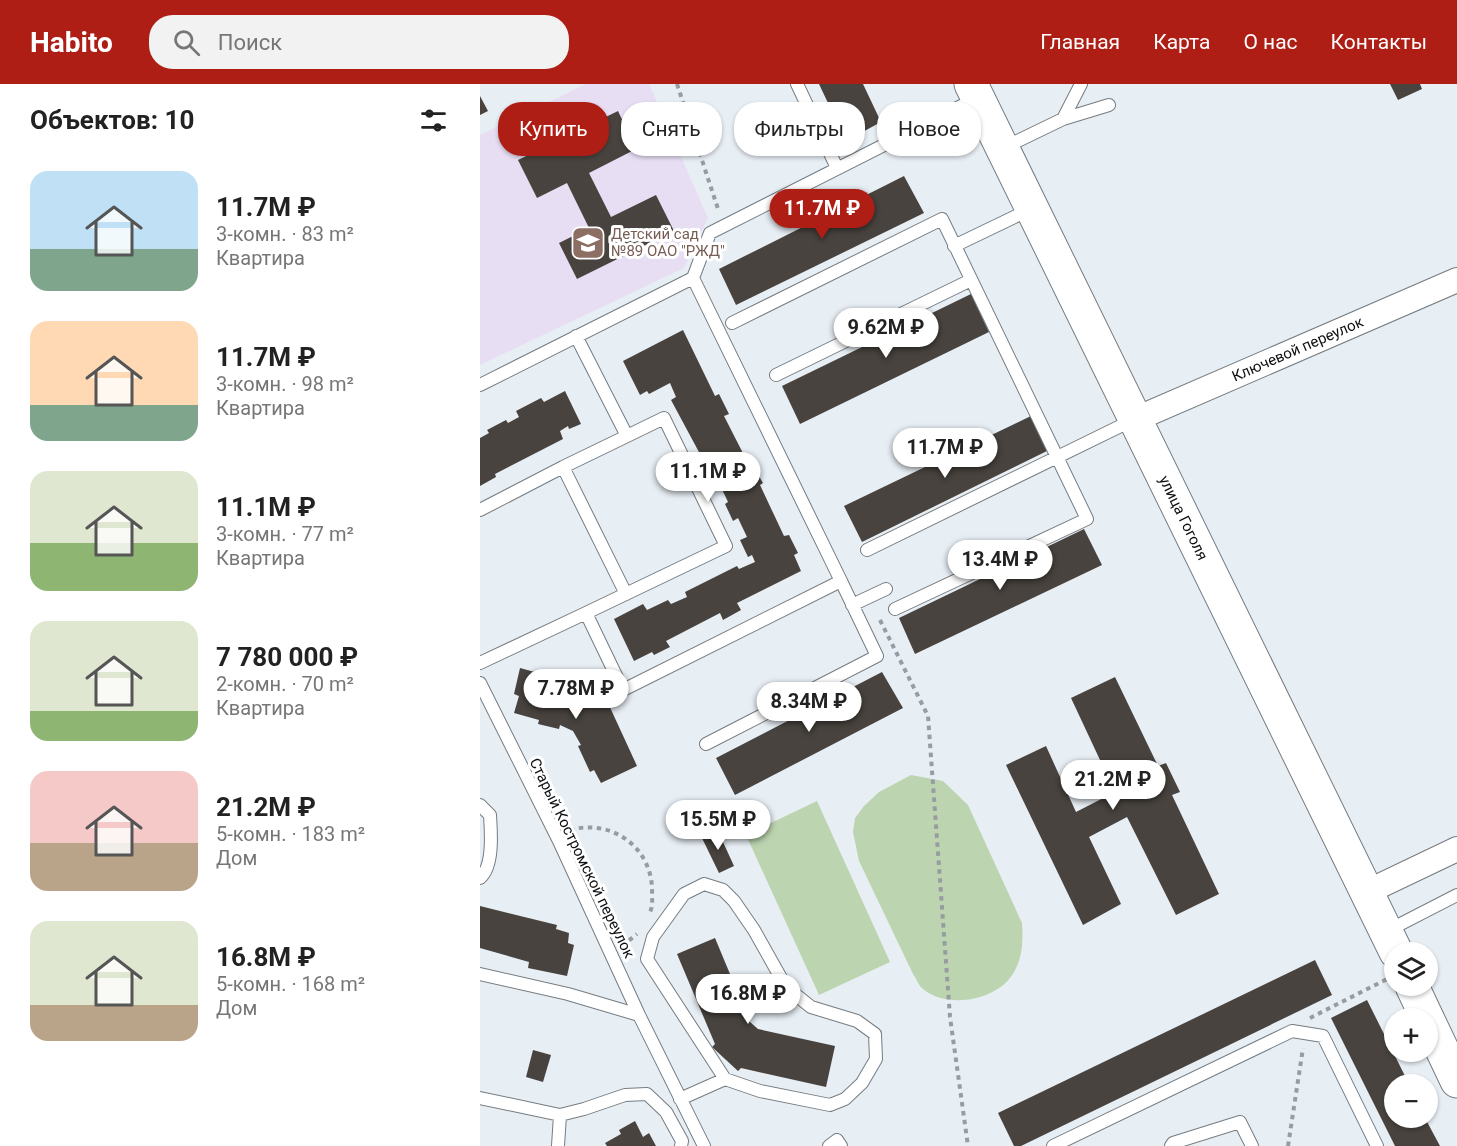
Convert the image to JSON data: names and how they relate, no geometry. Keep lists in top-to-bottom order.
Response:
{
  "streets": {
    "street": ["Ключевой переулок", "улица Гоголя"],
    "lane": ["Старый Костромской переулок"]
  },
  "crossings": [
    ["Ключевой переулок", "улица Гоголя"]
  ],
  "places": {
    "school or university": ["Детский сад №89 ОАО \"РЖД\""]
  },
  "page": {
    "header": "Habito",
    "search": "Поиск",
    "nav": [
      "Главная",
      "Карта",
      "О нас",
      "Контакты"
    ],
    "heading": "Объектов: 10",
    "chip": [
      "Купить",
      "Снять",
      "Фильтры",
      "Новое"
    ],
    "list": [
      {
        "name": "11.7M ₽",
        "note": "3-комн. · 83 m² · Квартира"
      },
      {
        "name": "11.7M ₽",
        "note": "3-комн. · 98 m² · Квартира"
      },
      {
        "name": "11.1M ₽",
        "note": "3-комн. · 77 m² · Квартира"
      },
      {
        "name": "7 780 000 ₽",
        "note": "2-комн. · 70 m² · Квартира"
      },
      {
        "name": "21.2M ₽",
        "note": "5-комн. · 183 m² · Дом"
      },
      {
        "name": "16.8M ₽",
        "note": "5-комн. · 168 m² · Дом"
      }
    ],
    "price": [
      "11.7M ₽",
      "9.62M ₽",
      "11.7M ₽",
      "11.1M ₽",
      "13.4M ₽",
      "7.78M ₽",
      "8.34M ₽",
      "21.2M ₽",
      "15.5M ₽",
      "16.8M ₽"
    ],
    "map_buttons": ["+", "−"]
  }
}
